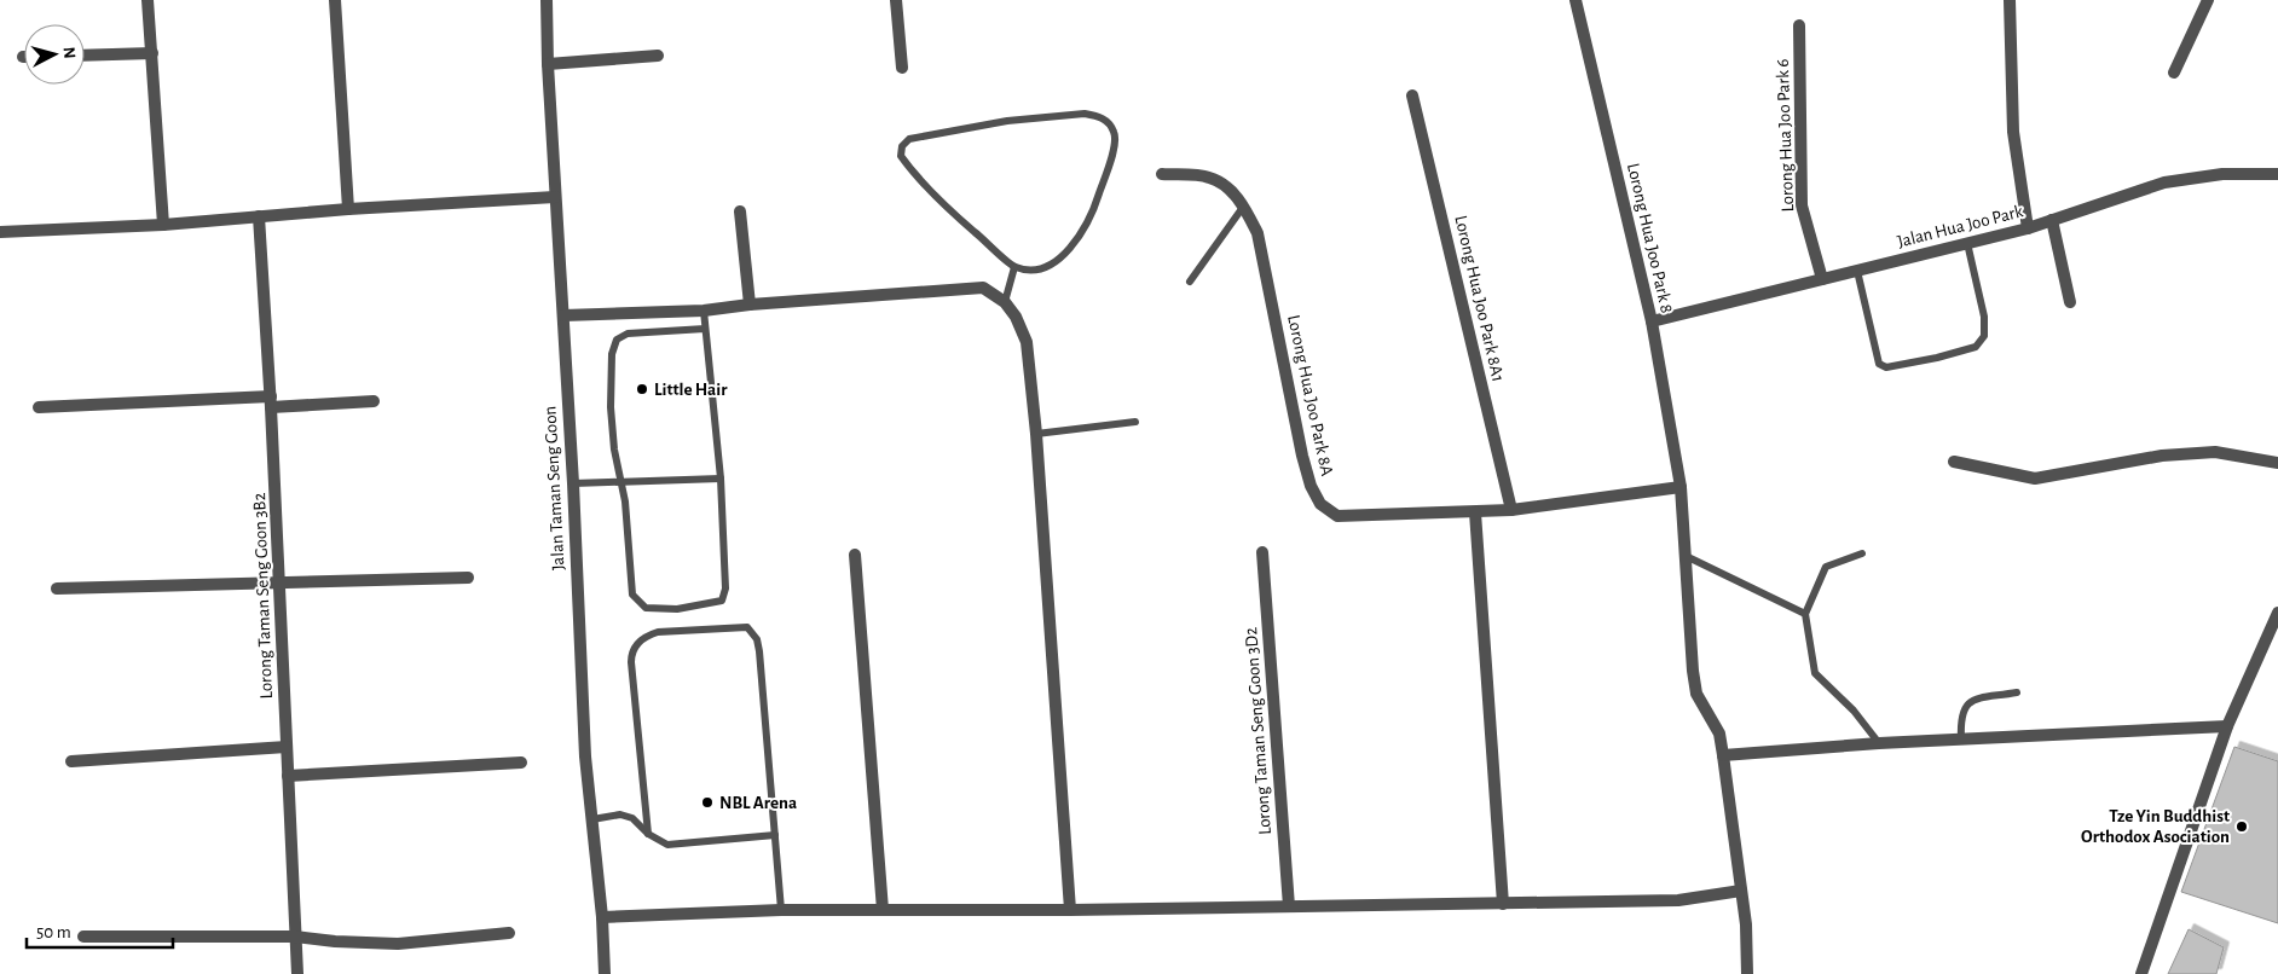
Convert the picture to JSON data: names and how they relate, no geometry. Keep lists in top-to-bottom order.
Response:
{
  "streets": {
    "street": [
      "Lorong Hua Joo Park 6",
      "Jalan Hua Joo Park",
      "Lorong Hua Joo Park 8",
      "Lorong Hua Joo Park 8A1",
      "Lorong Hua Joo Park 8A",
      "Jalan Taman Seng Goon",
      "Lorong Taman Seng Goon 3B2",
      "Lorong Taman Seng Goon 3D2"
    ]
  },
  "crossings": [
    ["Lorong Hua Joo Park 6", "Jalan Hua Joo Park"],
    ["Jalan Hua Joo Park", "Lorong Hua Joo Park 8"],
    ["Lorong Hua Joo Park 8", "Lorong Hua Joo Park 8A"],
    ["Lorong Hua Joo Park 8A1", "Lorong Hua Joo Park 8A"]
  ],
  "places": ["Little Hair", "NBL Arena", "Tze Yin Buddhist Orthodox Asociation"],
  "scale_bar": "50 m",
  "north": "right"
}
